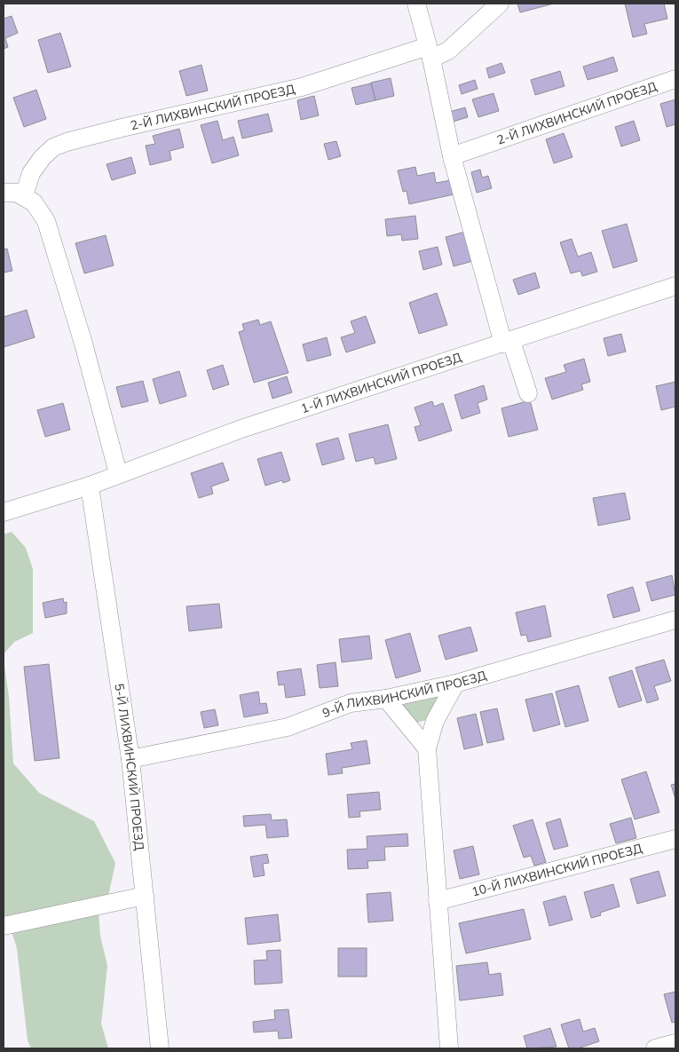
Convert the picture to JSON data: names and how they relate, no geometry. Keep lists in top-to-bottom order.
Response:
{
  "streets": {
    "street": [
      "2-Й ЛИХВИНСКИЙ ПРОЕЗД",
      "1-Й ЛИХВИНСКИЙ ПРОЕЗД",
      "9-Й ЛИХВИНСКИЙ ПРОЕЗД",
      "5-Й ЛИХВИНСКИЙ ПРОЕЗД",
      "10-Й ЛИХВИНСКИЙ ПРОЕЗД"
    ]
  },
  "crossings": [
    ["1-Й ЛИХВИНСКИЙ ПРОЕЗД", "5-Й ЛИХВИНСКИЙ ПРОЕЗД"],
    ["9-Й ЛИХВИНСКИЙ ПРОЕЗД", "5-Й ЛИХВИНСКИЙ ПРОЕЗД"]
  ]
}
